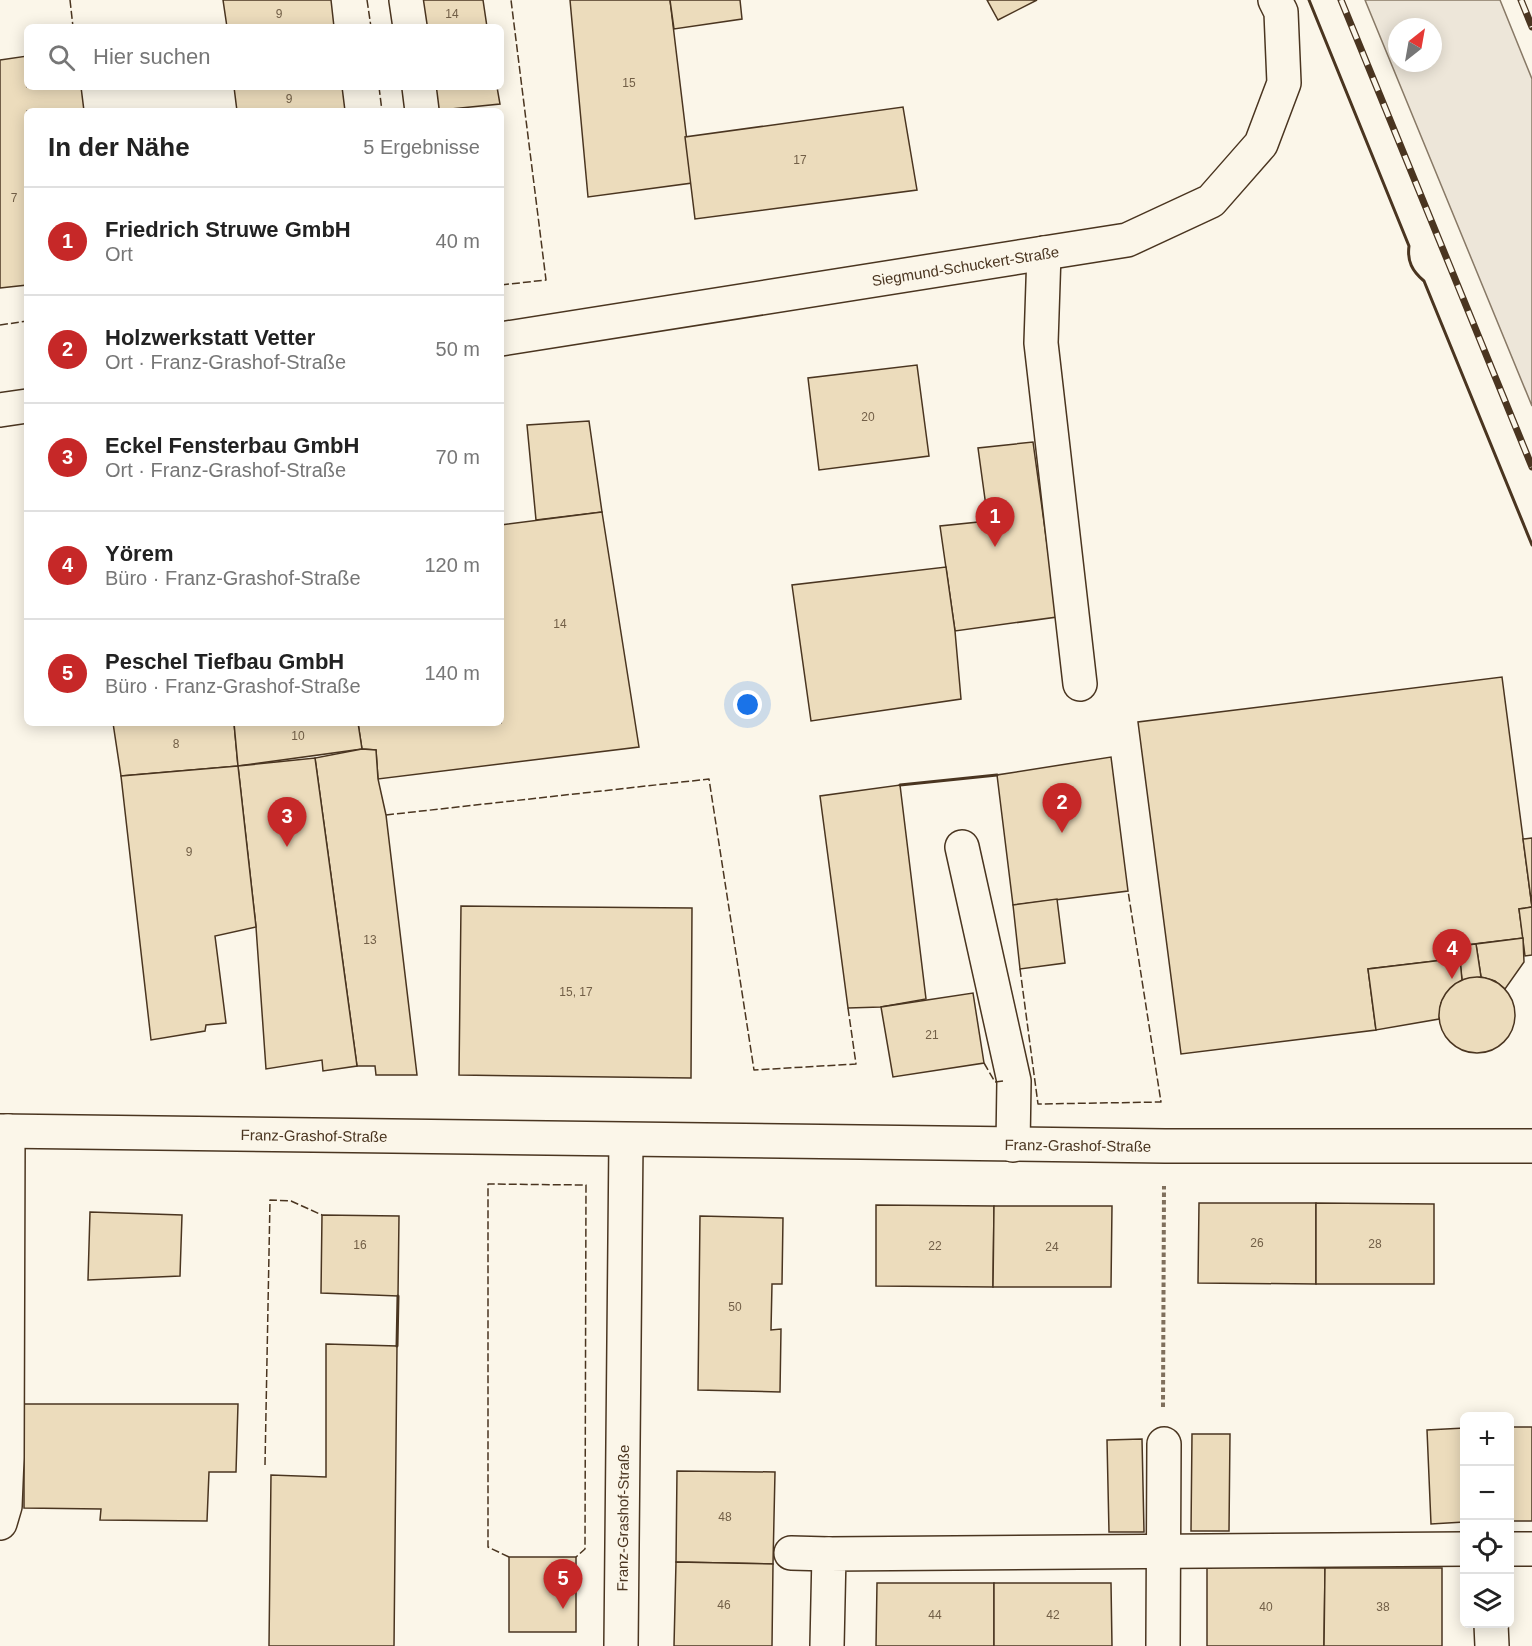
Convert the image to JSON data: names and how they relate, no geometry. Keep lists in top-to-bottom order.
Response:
{
  "streets": {
    "street": ["Siegmund-Schuckert-Straße", "Franz-Grashof-Straße"]
  },
  "house_numbers": [
    "9",
    "14",
    "15",
    "9",
    "17",
    "7",
    "20",
    "14",
    "10",
    "8",
    "9",
    "13",
    "15, 17",
    "21",
    "26",
    "28",
    "16",
    "22",
    "24",
    "50",
    "48",
    "46",
    "40",
    "38",
    "44",
    "42"
  ],
  "north": "top right",
  "page": {
    "search": "Hier suchen",
    "heading": ["In der Nähe", "5 Ergebnisse"],
    "list": [
      {
        "mark": "1",
        "name": "Friedrich Struwe GmbH",
        "note": "Ort",
        "value": "40 m"
      },
      {
        "mark": "2",
        "name": "Holzwerkstatt Vetter",
        "note": "Ort · Franz-Grashof-Straße",
        "value": "50 m"
      },
      {
        "mark": "3",
        "name": "Eckel Fensterbau GmbH",
        "note": "Ort · Franz-Grashof-Straße",
        "value": "70 m"
      },
      {
        "mark": "4",
        "name": "Yörem",
        "note": "Büro · Franz-Grashof-Straße",
        "value": "120 m"
      },
      {
        "mark": "5",
        "name": "Peschel Tiefbau GmbH",
        "note": "Büro · Franz-Grashof-Straße",
        "value": "140 m"
      }
    ],
    "pins": [
      "1",
      "2",
      "3",
      "4",
      "5"
    ],
    "map_buttons": ["+", "−"]
  }
}
